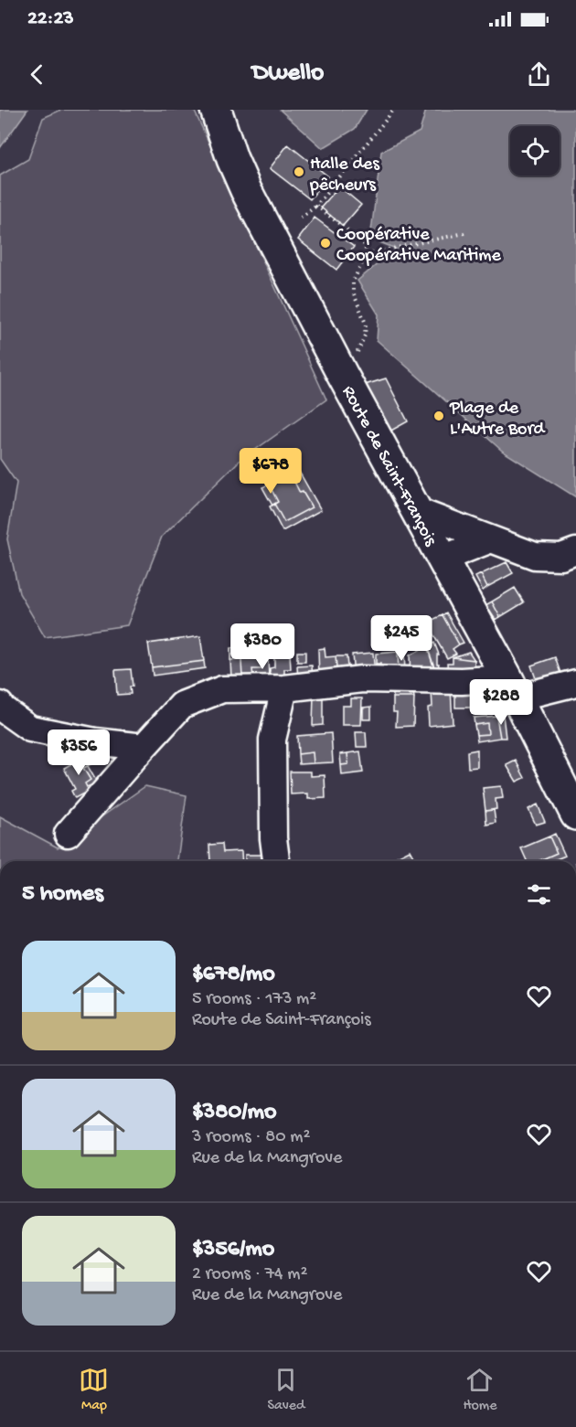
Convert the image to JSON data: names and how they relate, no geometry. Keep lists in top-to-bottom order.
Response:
{
  "streets": {
    "main road": ["Route de Saint-François"]
  },
  "places": ["Halle des pêcheurs", "Coopérative Coopérative Maritime", "Plage de L'Autre Bord"],
  "page": {
    "status": "22:23",
    "header": "Dwello",
    "price": [
      "$678",
      "$245",
      "$380",
      "$288",
      "$356"
    ],
    "heading": "5 homes",
    "list": [
      {
        "name": "$678/mo",
        "note": "5 rooms · 173 m² · Route de Saint-François"
      },
      {
        "name": "$380/mo",
        "note": "3 rooms · 80 m² · Rue de la Mangrove"
      },
      {
        "name": "$356/mo",
        "note": "2 rooms · 74 m² · Rue de la Mangrove"
      }
    ],
    "tabs": ["Map", "Saved", "Home"]
  }
}
